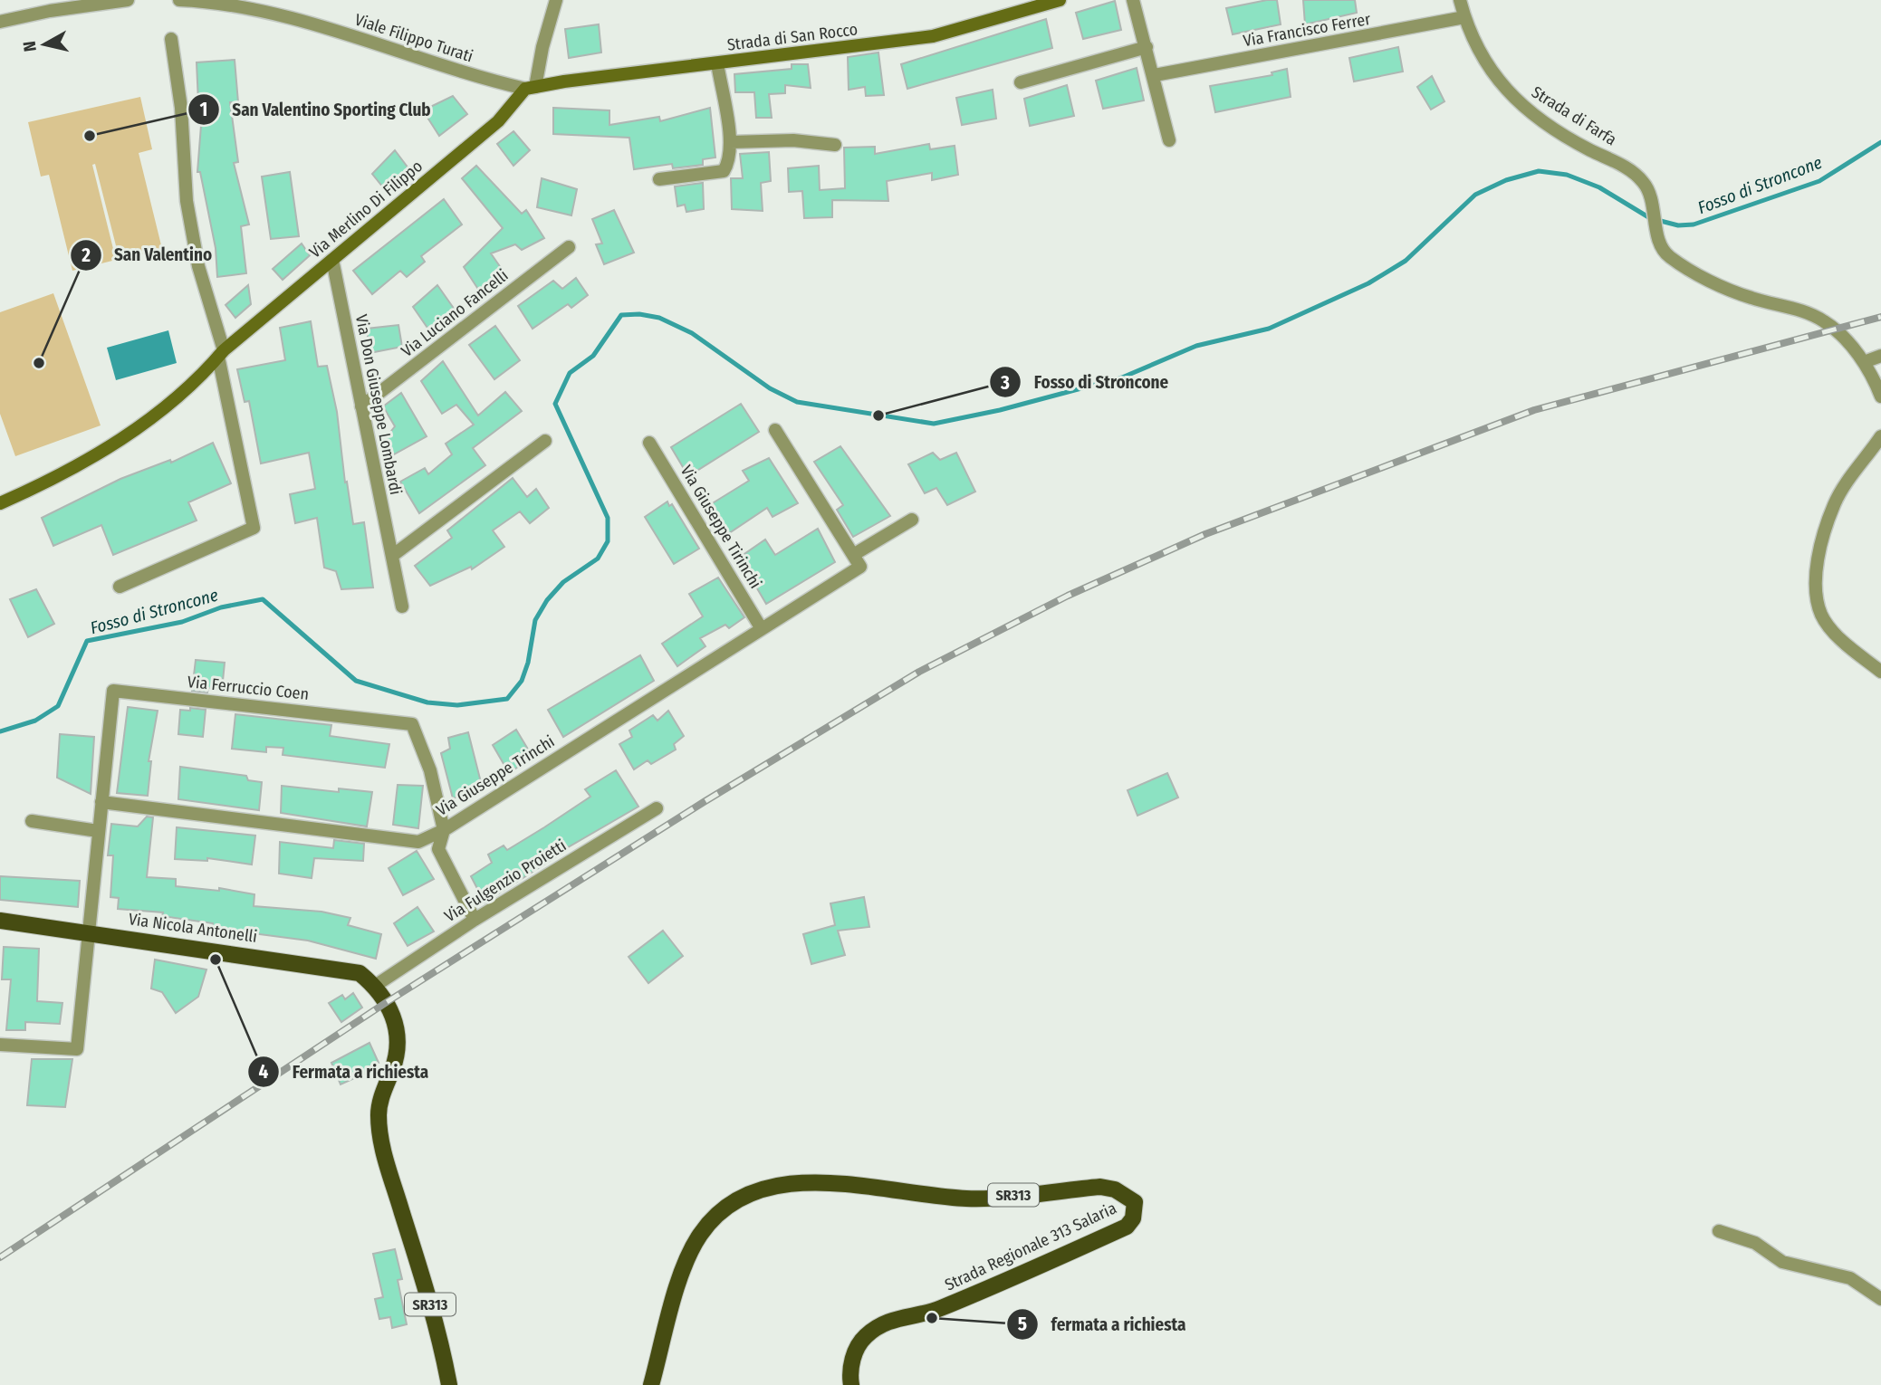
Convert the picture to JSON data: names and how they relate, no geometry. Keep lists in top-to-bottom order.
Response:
{
  "streets": {
    "main road": [
      "Strada di San Rocco",
      "Via Merlino Di Filippo",
      "Via Nicola Antonelli",
      "SR313",
      "Strada Regionale 313 Salaria"
    ],
    "street": [
      "Via Francisco Ferrer",
      "Viale Filippo Turati",
      "Strada di Farfa",
      "Via Luciano Fancelli",
      "Via Don Giuseppe Lombardi",
      "Via Giuseppe Tirinchi",
      "Via Ferruccio Coen",
      "Via Giuseppe Trinchi",
      "Via Fulgenzio Proietti"
    ]
  },
  "crossings": [
    ["Via Francisco Ferrer", "Strada di Farfa"],
    ["Strada di San Rocco", "Viale Filippo Turati"],
    ["Strada di San Rocco", "Via Merlino Di Filippo"],
    ["Viale Filippo Turati", "Via Merlino Di Filippo"],
    ["Via Merlino Di Filippo", "Via Don Giuseppe Lombardi"],
    ["Via Luciano Fancelli", "Via Don Giuseppe Lombardi"],
    ["Via Giuseppe Tirinchi", "Via Giuseppe Trinchi"],
    ["Via Ferruccio Coen", "Via Giuseppe Trinchi"],
    ["Via Ferruccio Coen", "Via Fulgenzio Proietti"],
    ["Via Ferruccio Coen", "Via Nicola Antonelli"],
    ["Via Fulgenzio Proietti", "Via Nicola Antonelli"],
    ["Via Fulgenzio Proietti", "SR313"],
    ["Via Nicola Antonelli", "SR313"]
  ],
  "water": ["Fosso di Stroncone"],
  "places": [
    "San Valentino Sporting Club",
    "San Valentino",
    "Fosso di Stroncone",
    "Fermata a richiesta",
    "fermata a richiesta"
  ],
  "north": "left"
}
